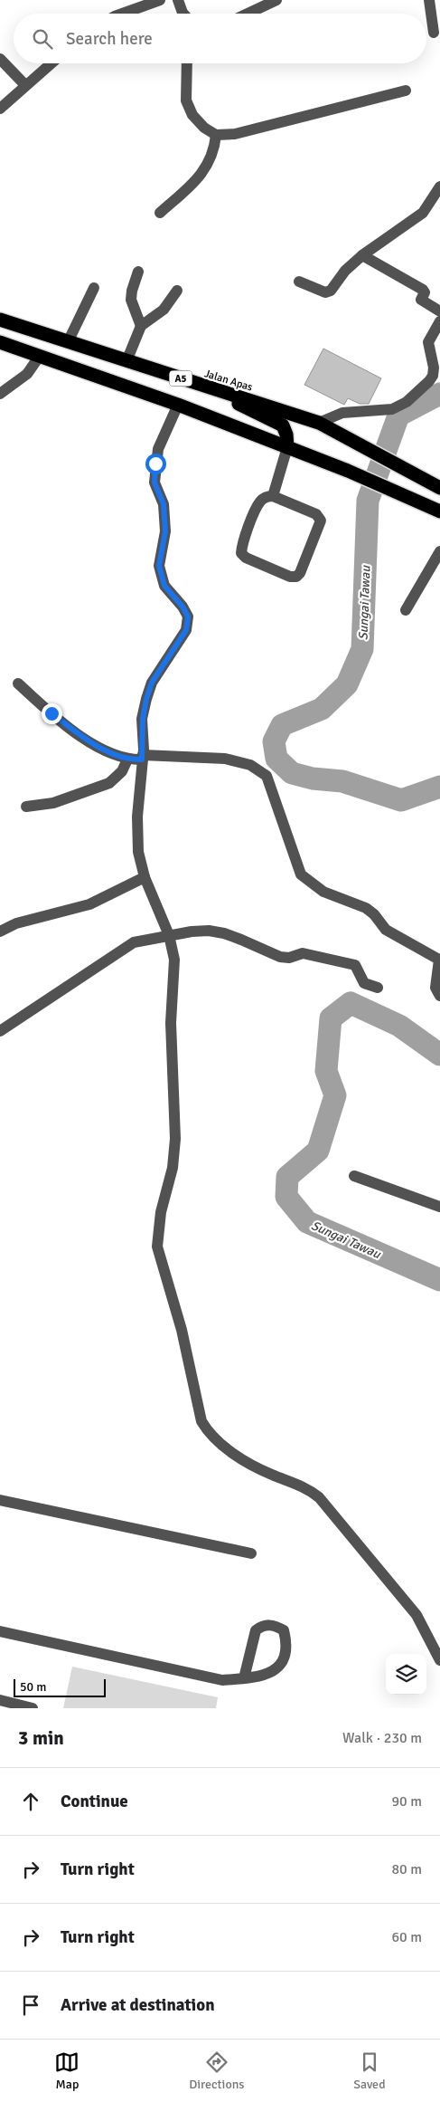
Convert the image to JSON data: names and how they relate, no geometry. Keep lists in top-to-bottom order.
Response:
{
  "streets": {
    "highway": ["A5", "Jalan Apas"]
  },
  "water": ["Sungai Tawau"],
  "scale_bar": "50 m",
  "page": {
    "search": "Search here",
    "scale": "50 m",
    "heading": ["3 min", "Walk · 230 m"],
    "list": [
      ["Continue", "90 m"],
      ["Turn right", "80 m"],
      ["Turn right", "60 m"],
      "Arrive at destination"
    ],
    "nav": ["Map", "Directions", "Saved"]
  }
}
